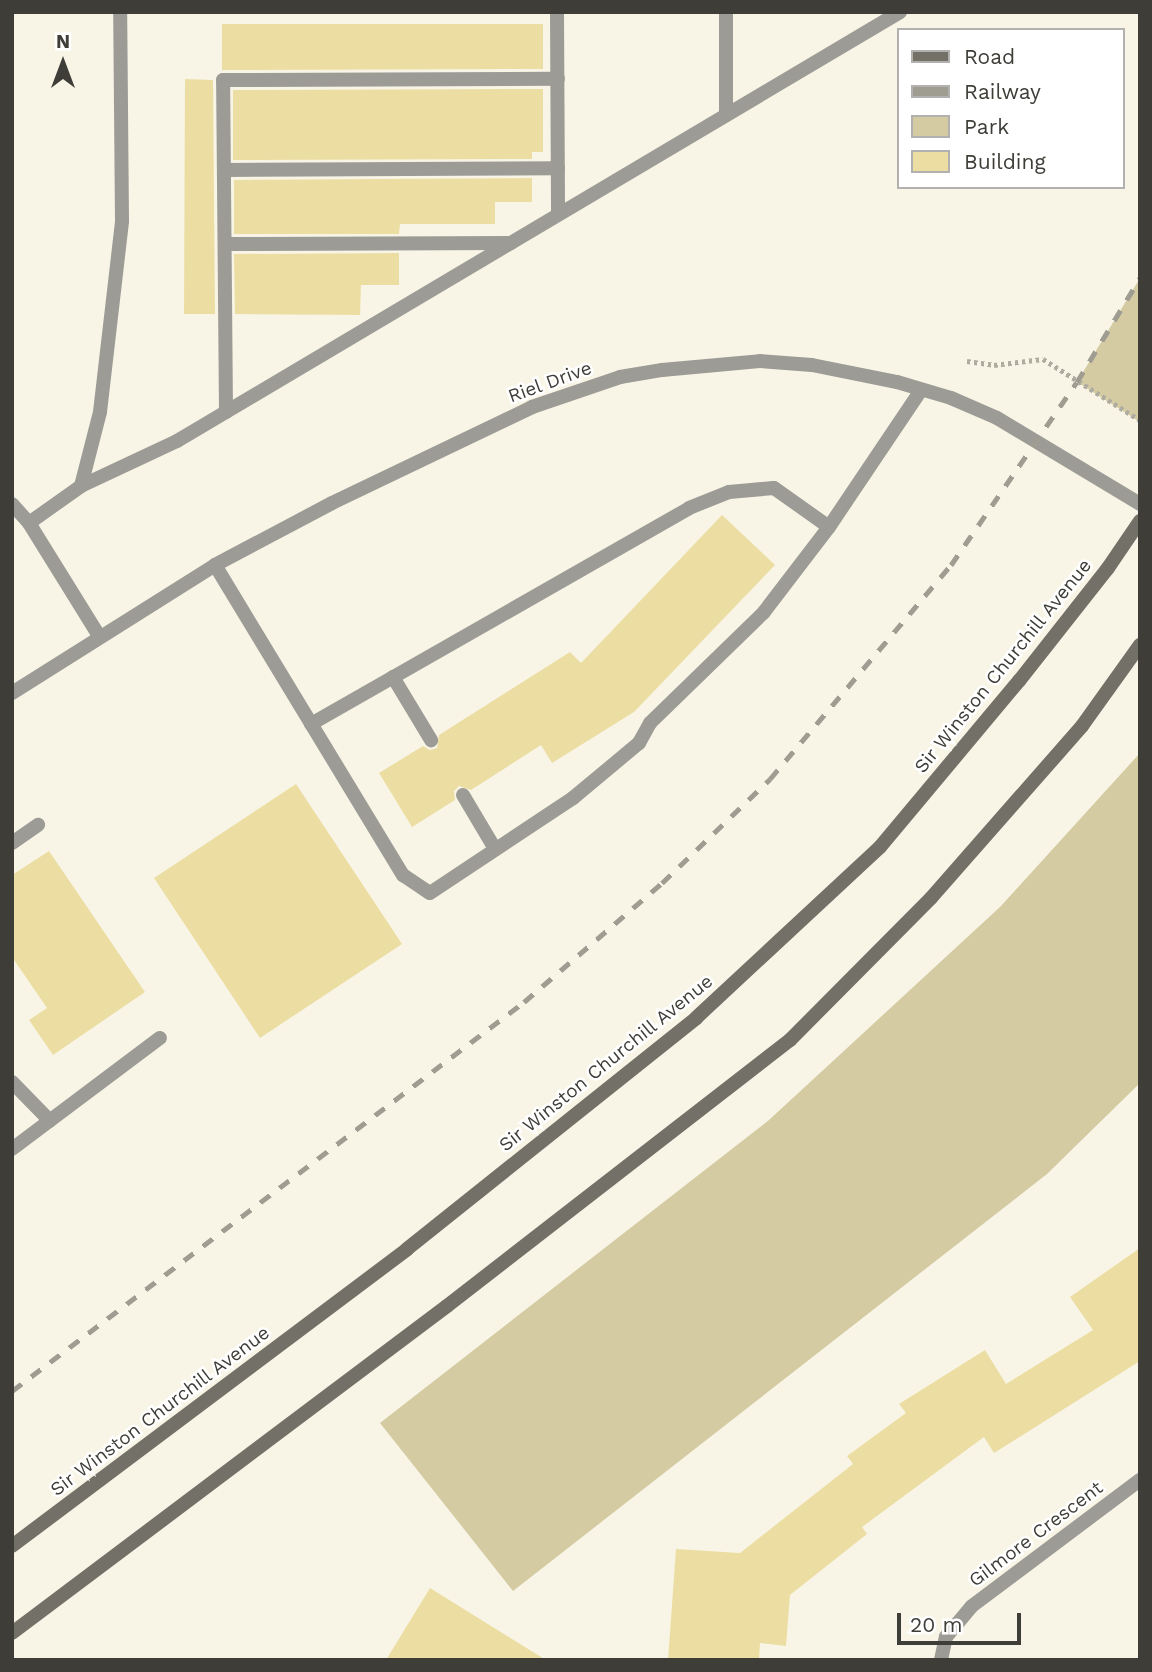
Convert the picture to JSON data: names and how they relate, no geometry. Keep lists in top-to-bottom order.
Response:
{
  "streets": {
    "main road": ["Sir Winston Churchill Avenue"],
    "street": ["Riel Drive", "Gilmore Crescent"]
  },
  "legend": [
    "Road",
    "Railway",
    "Park",
    "Building"
  ],
  "scale_bar": "20 m",
  "north": "top"
}
